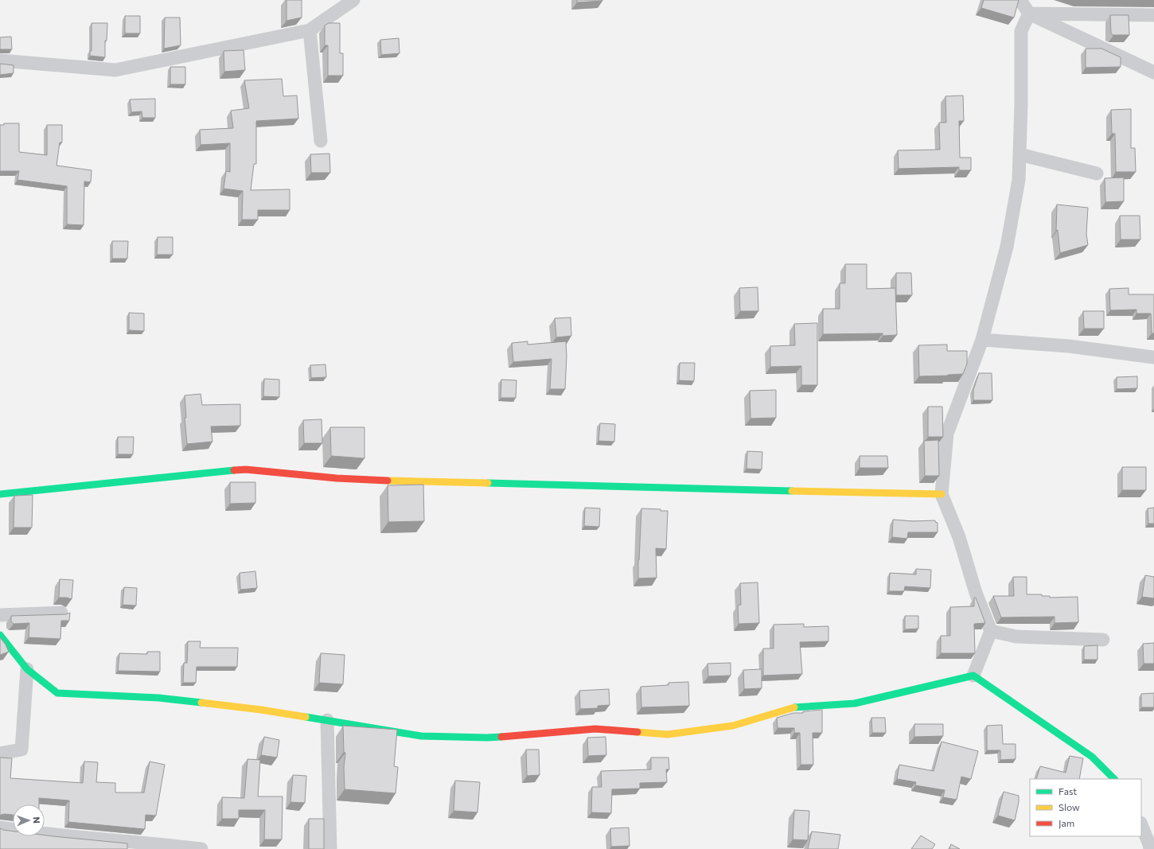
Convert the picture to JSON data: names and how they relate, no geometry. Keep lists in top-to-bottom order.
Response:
{
  "legend": ["Fast", "Slow", "Jam"],
  "north": "right"
}
